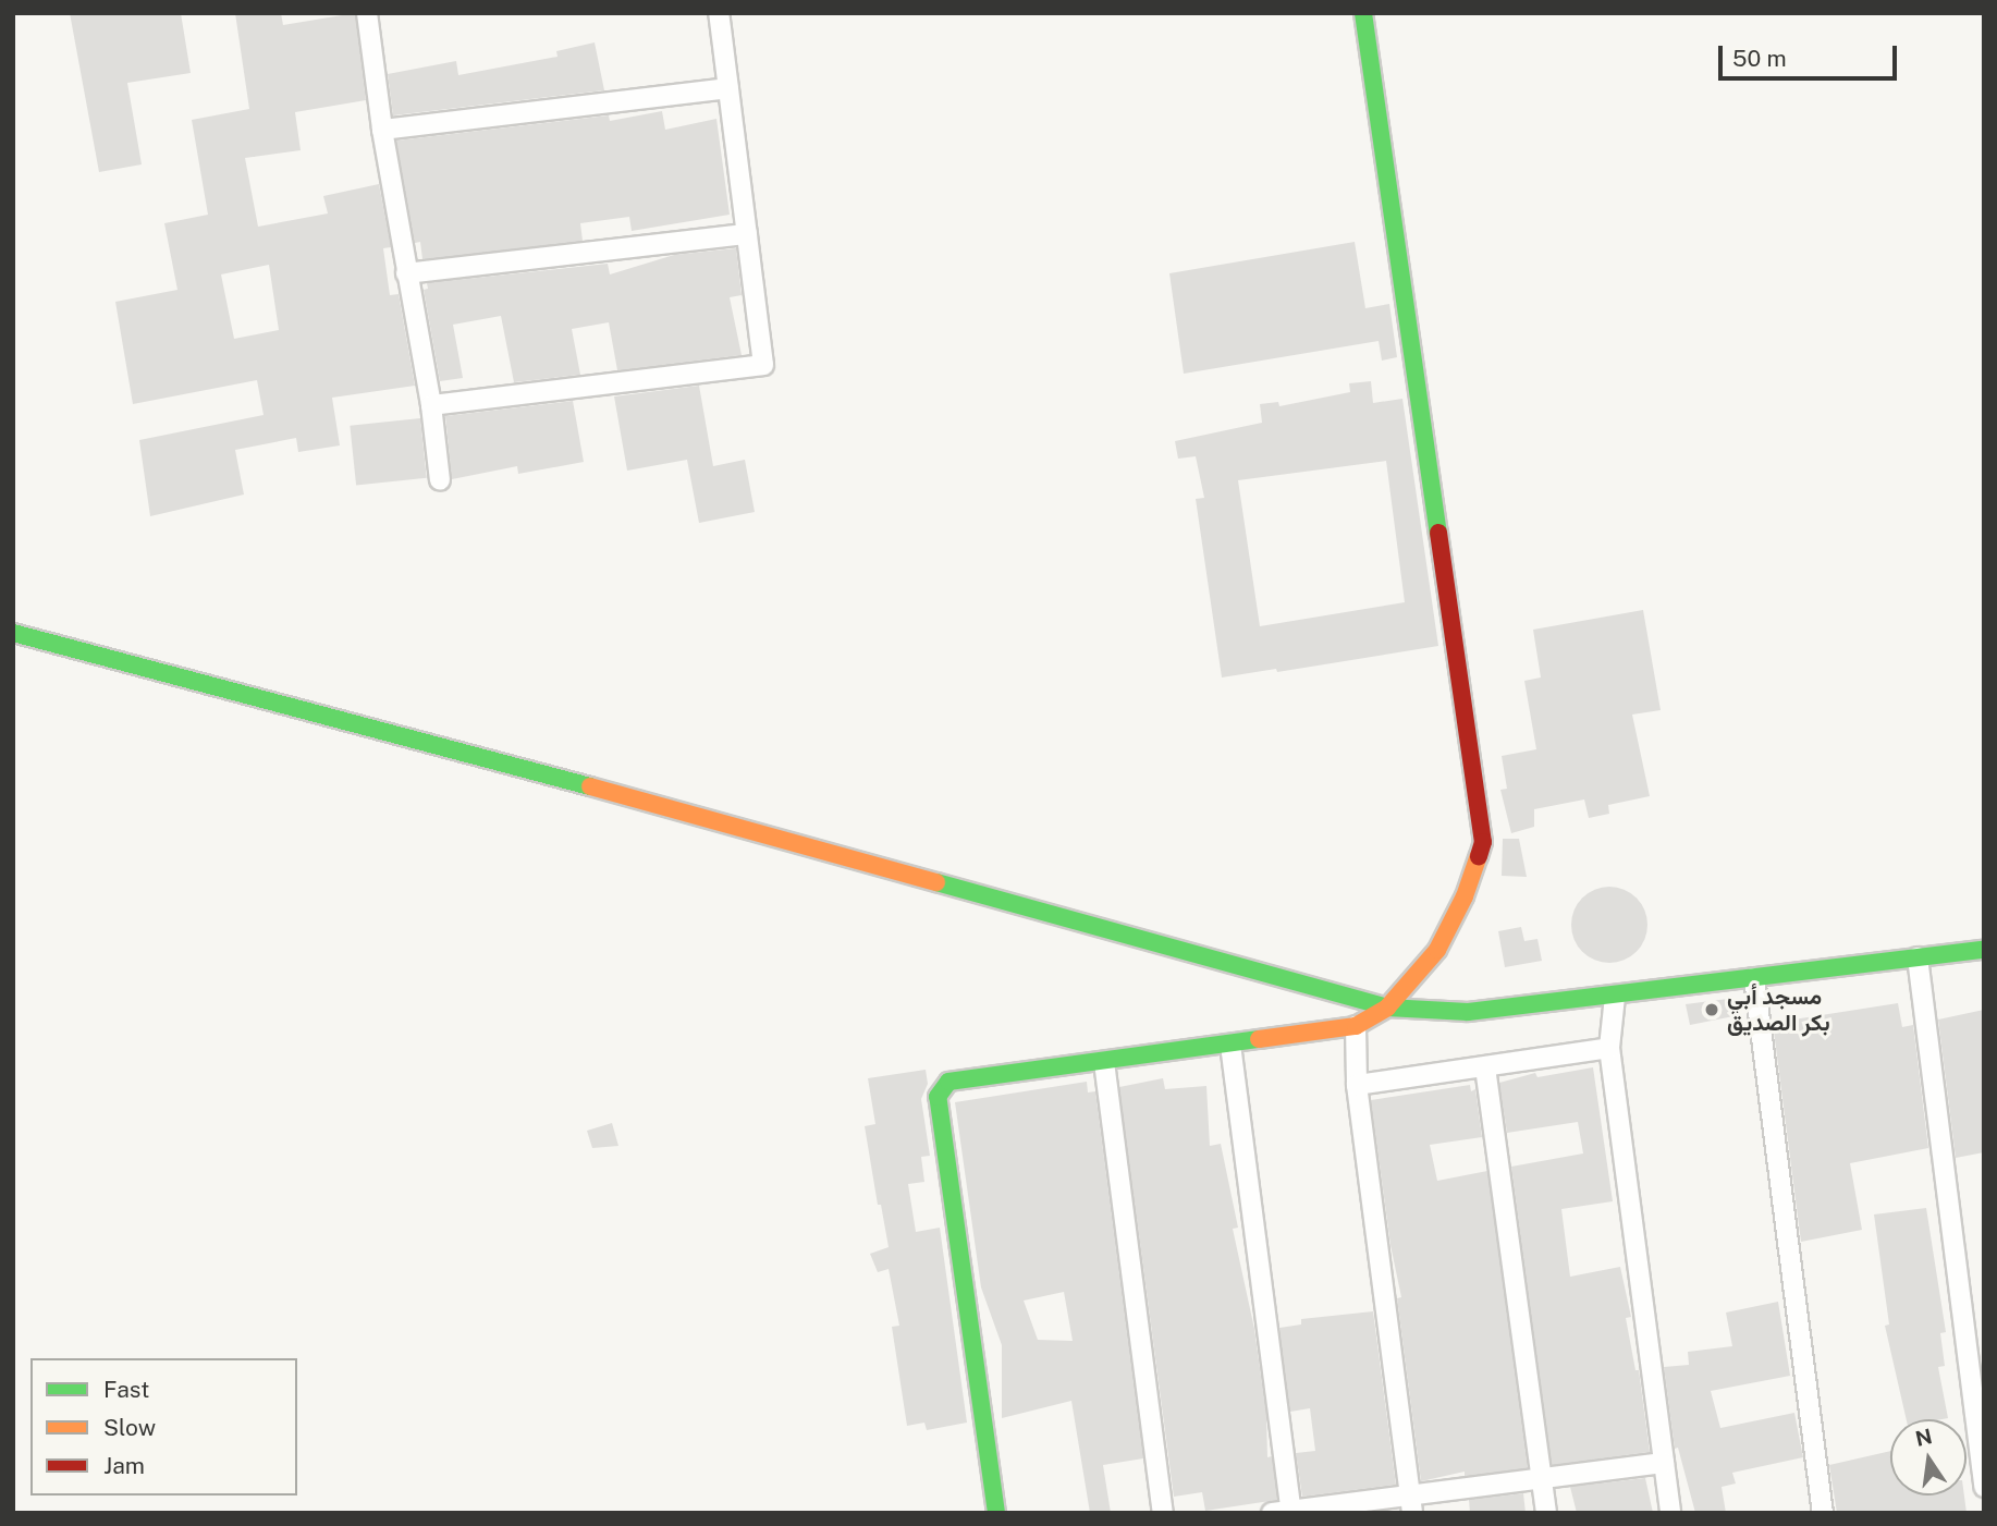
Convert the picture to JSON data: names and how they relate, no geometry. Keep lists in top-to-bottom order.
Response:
{
  "places": ["مسجد أبي بكر الصديق"],
  "legend": ["Fast", "Slow", "Jam"],
  "scale_bar": "50 m",
  "north": "top"
}
